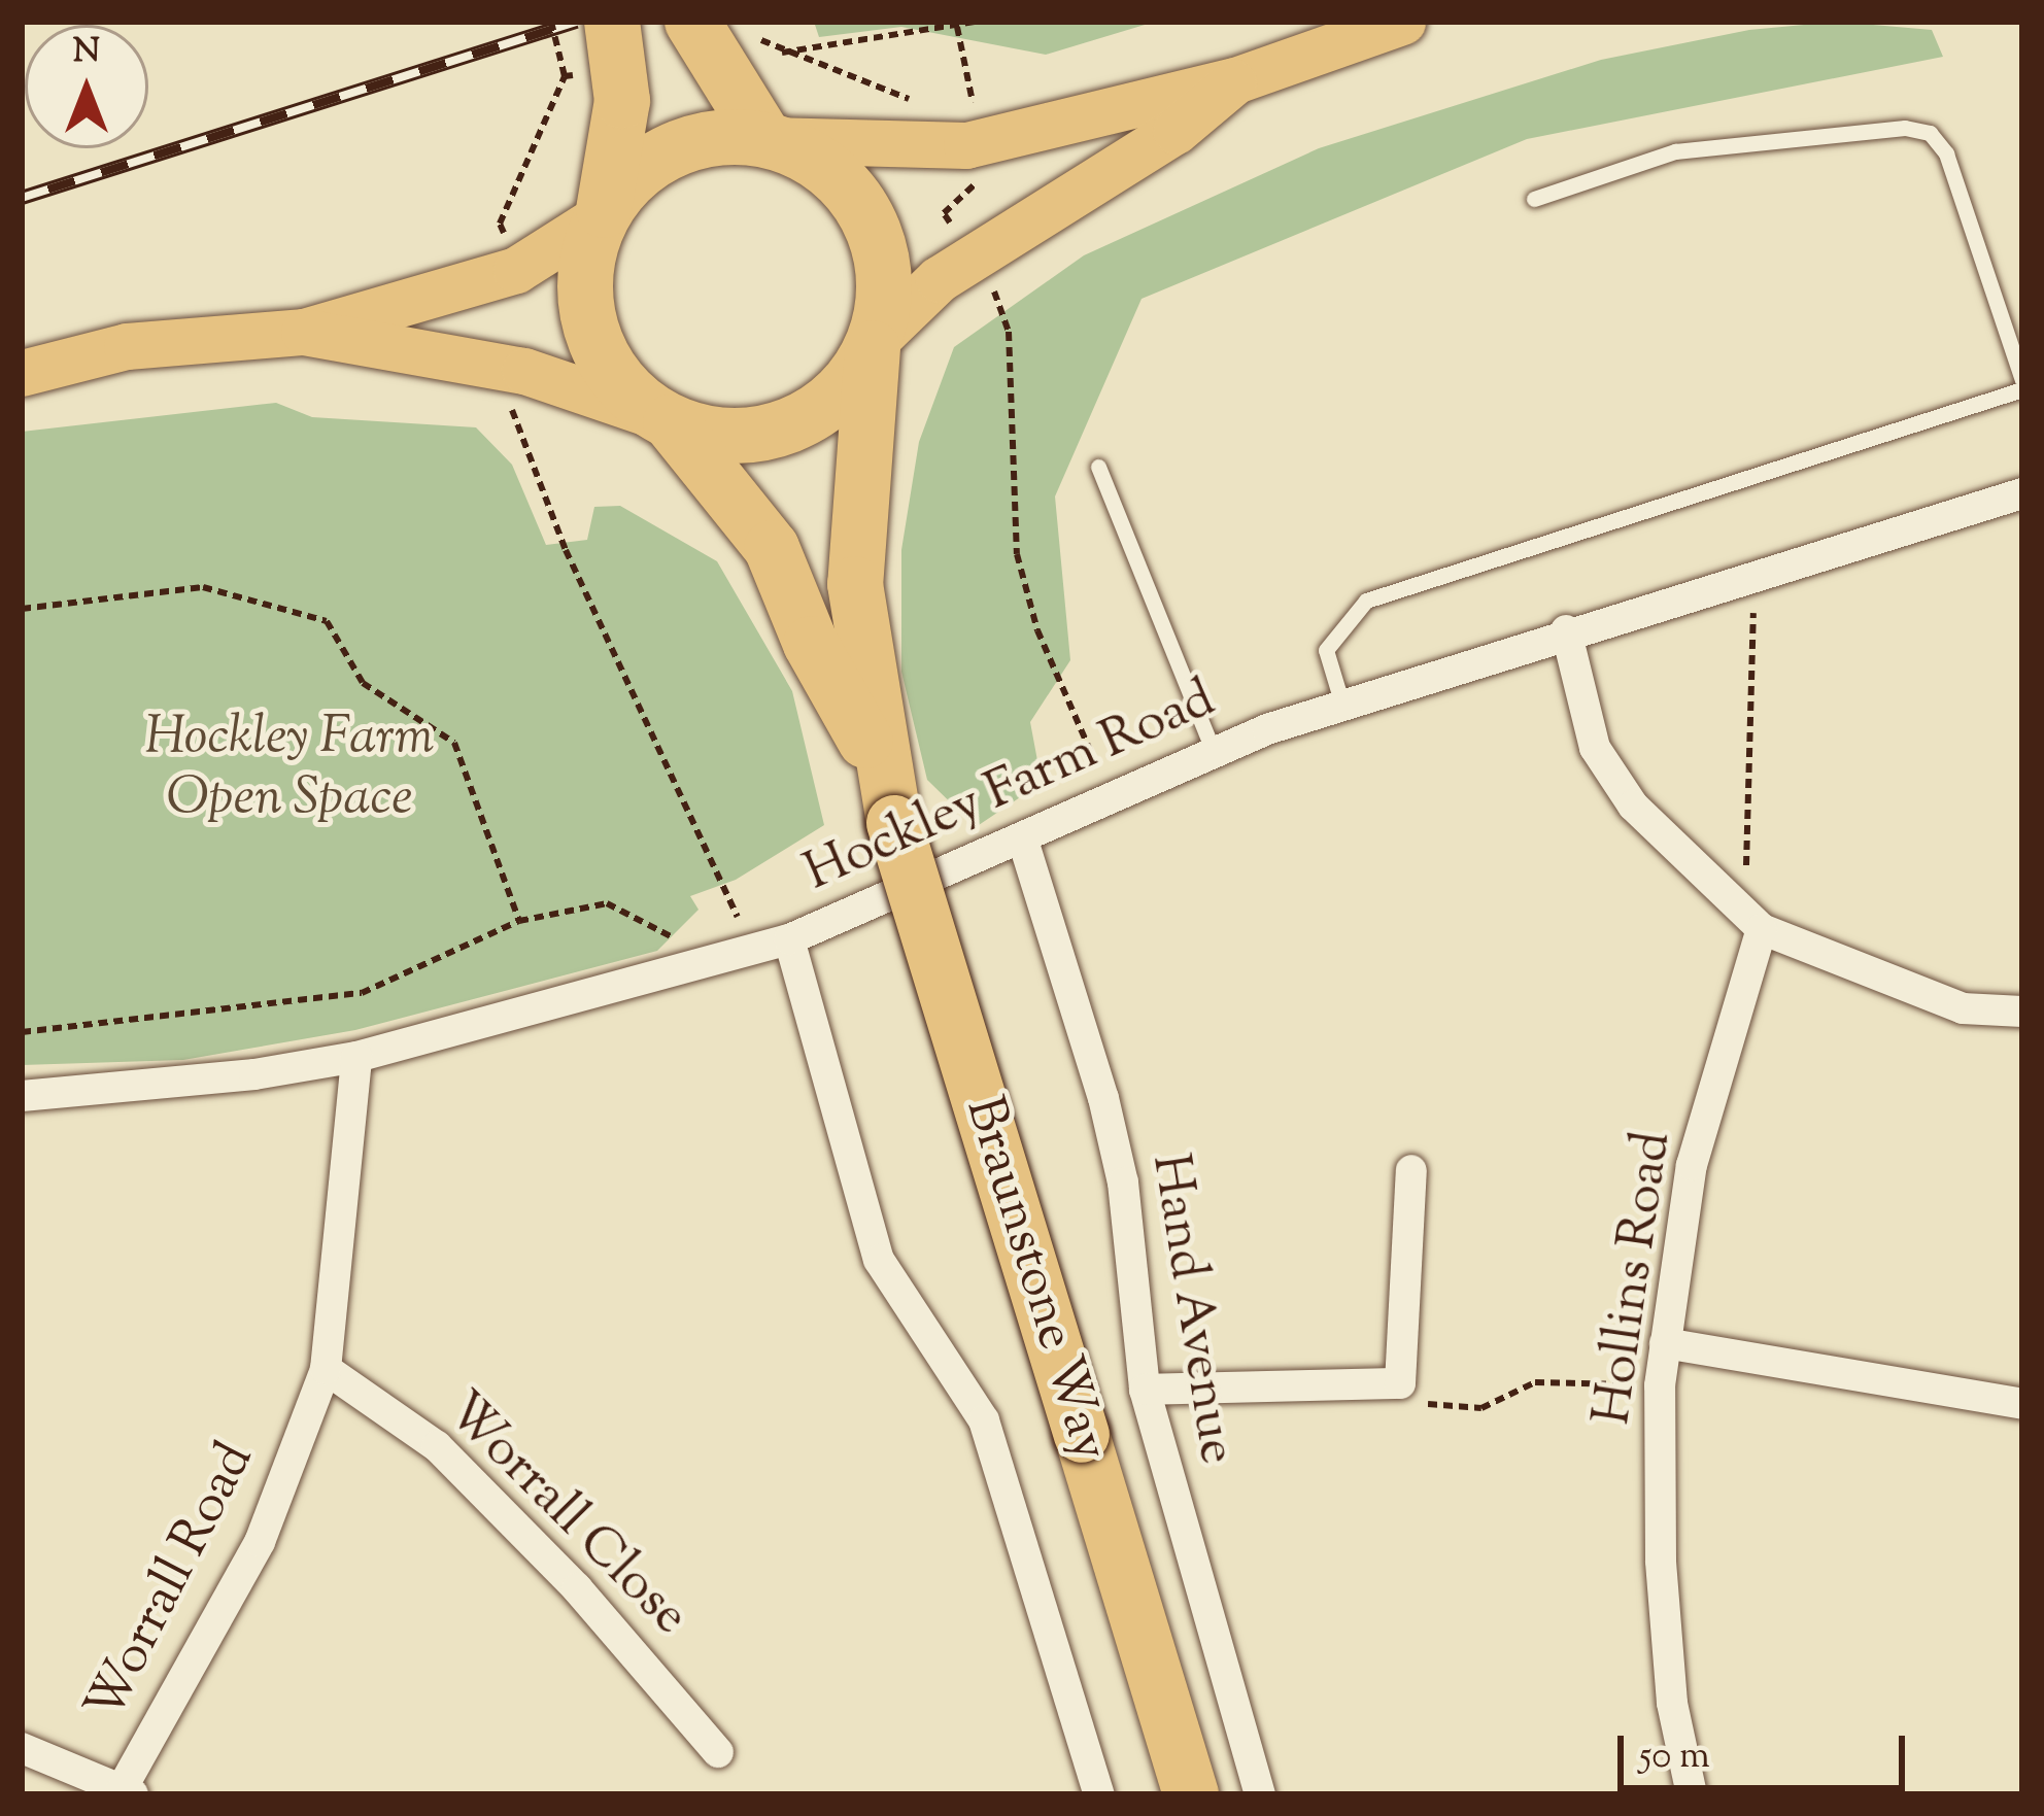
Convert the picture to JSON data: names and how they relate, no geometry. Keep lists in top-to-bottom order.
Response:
{
  "streets": {
    "highway": ["Braunstone Way"],
    "street": [
      "Hockley Farm Road",
      "Hollins Road",
      "Hand Avenue",
      "Worrall Close",
      "Worrall Road"
    ]
  },
  "crossings": [
    ["Hockley Farm Road", "Hand Avenue"],
    ["Hockley Farm Road", "Worrall Road"],
    ["Worrall Close", "Worrall Road"]
  ],
  "parks": ["Hockley Farm Open Space"],
  "scale_bar": "50 m",
  "north": "top"
}
